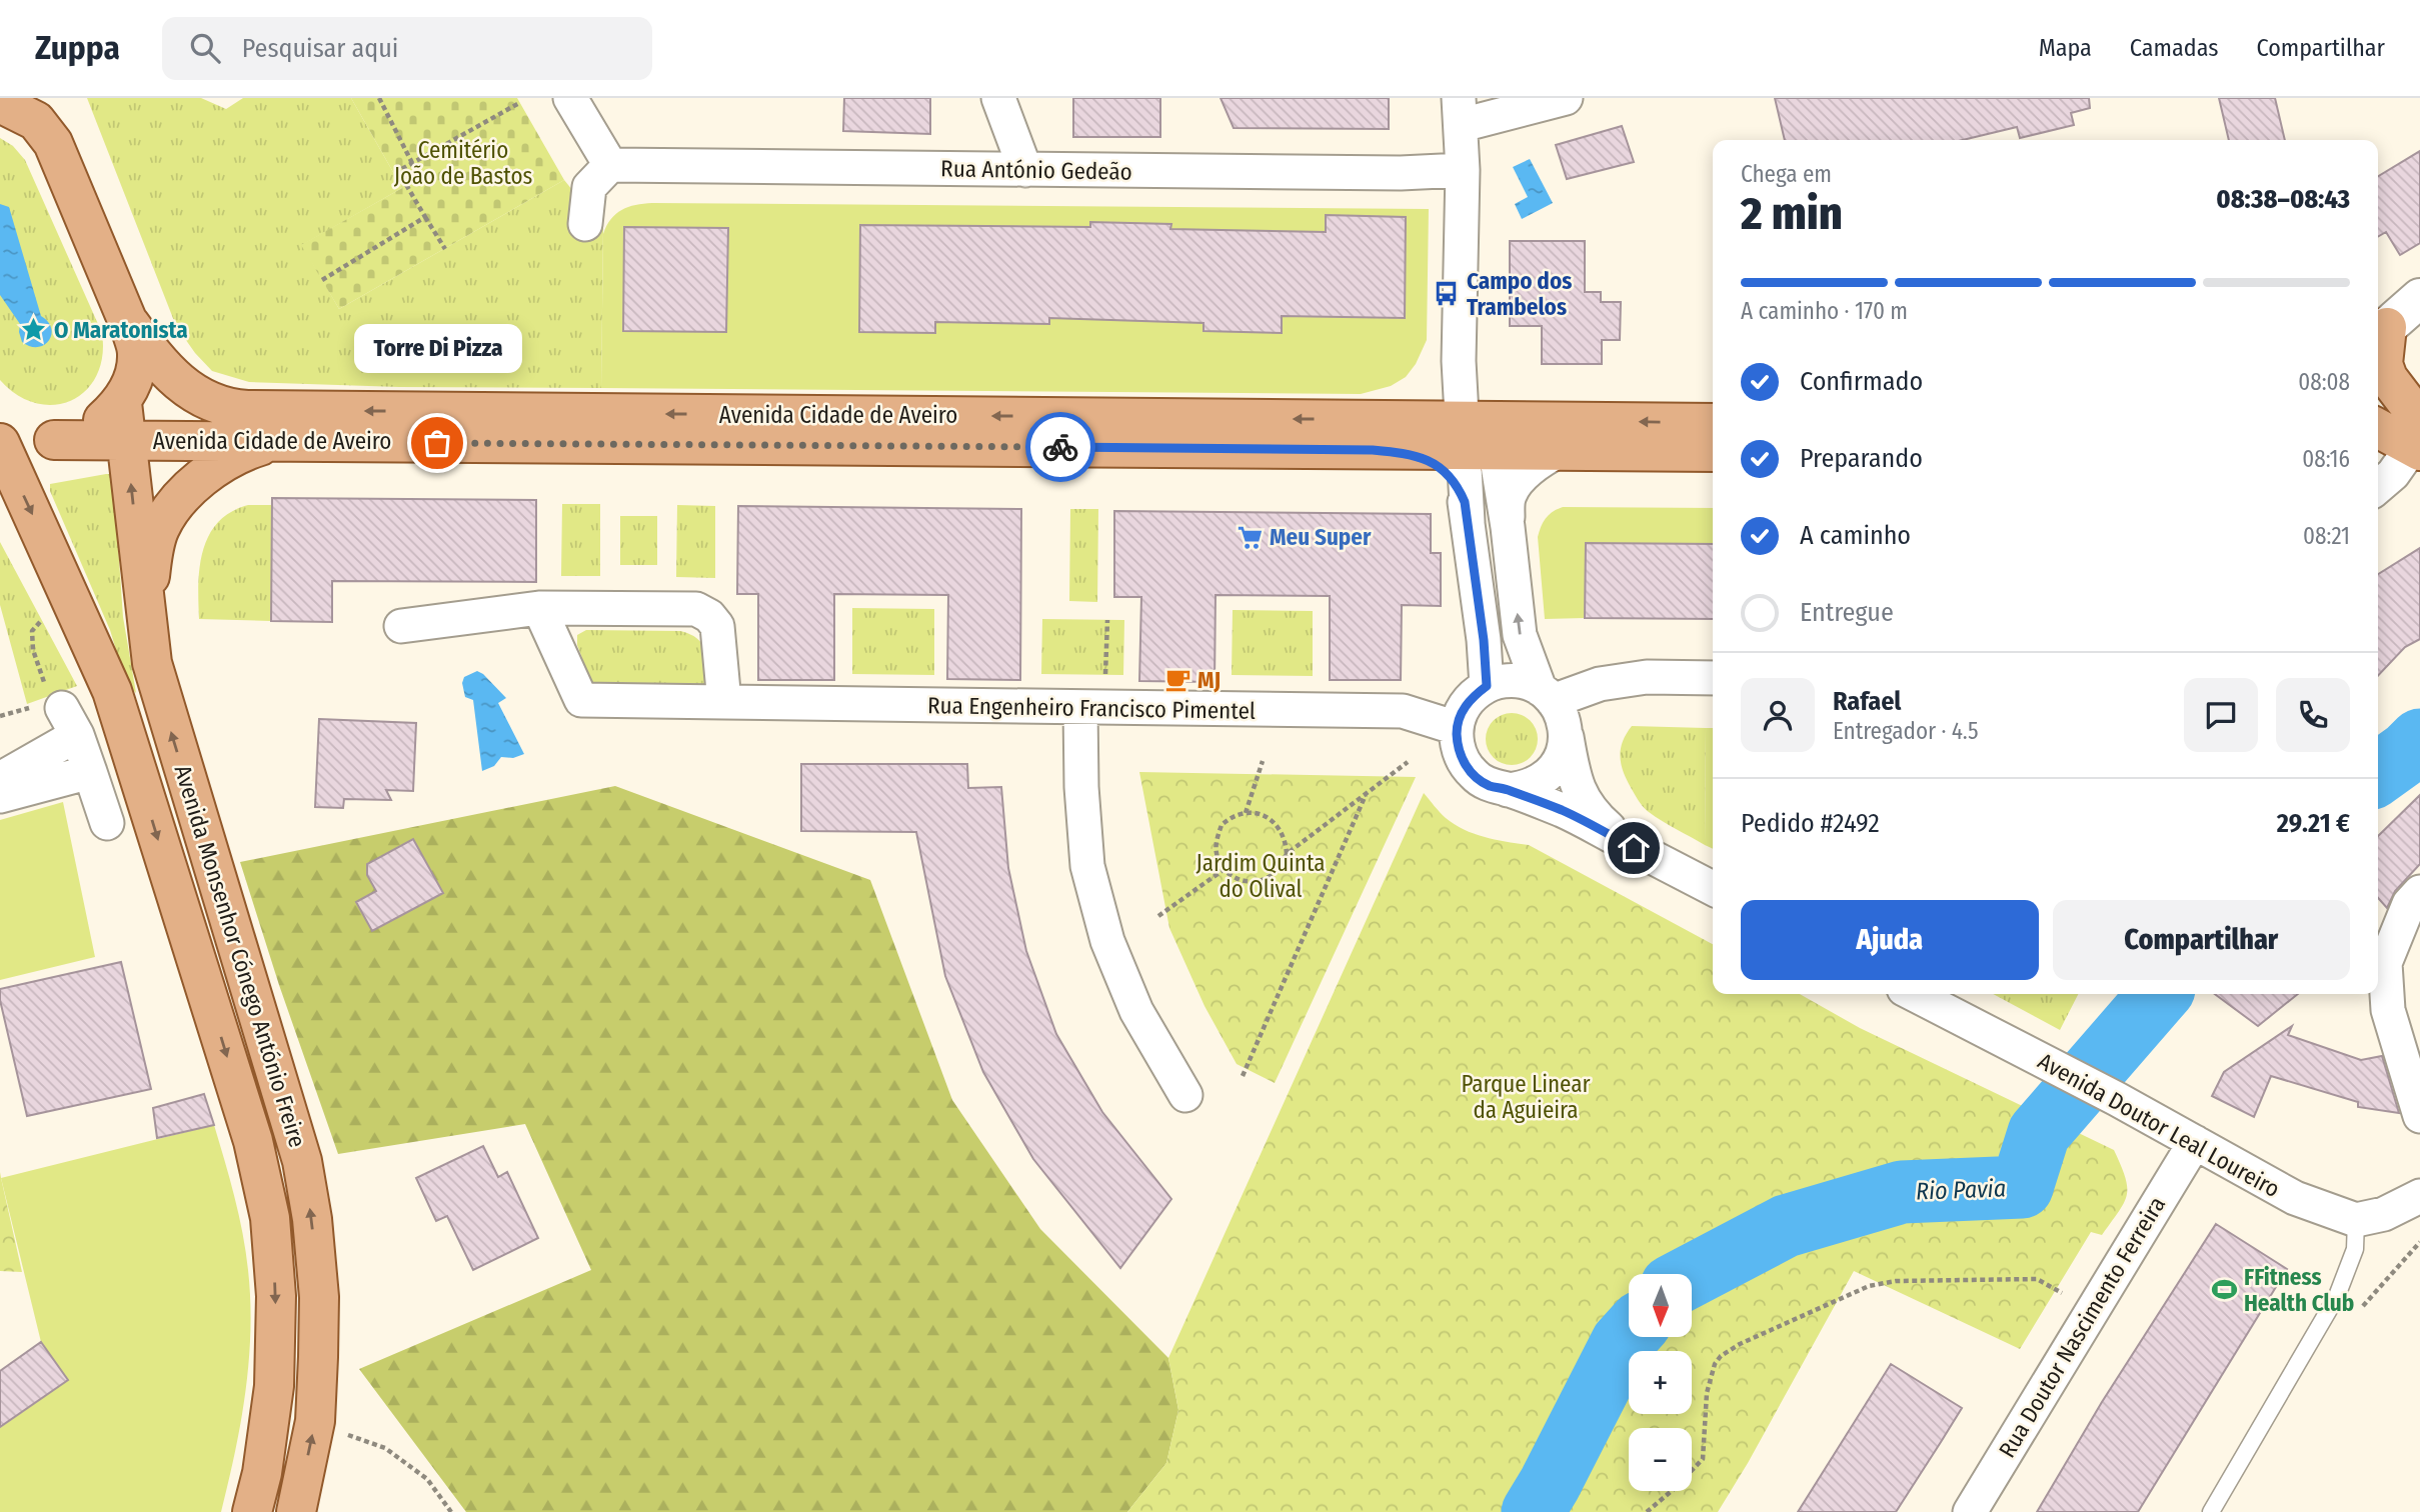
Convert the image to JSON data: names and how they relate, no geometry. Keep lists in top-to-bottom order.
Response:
{
  "streets": {
    "main road": ["Avenida Cidade de Aveiro", "Avenida Monsenhor Cónego António Freire"],
    "street": [
      "Rua António Gedeão",
      "Rua Engenheiro Francisco Pimentel",
      "Avenida Doutor Leal Loureiro",
      "Rua Doutor Nascimento Ferreira"
    ]
  },
  "crossings": [
    ["Avenida Cidade de Aveiro", "Avenida Monsenhor Cónego António Freire"],
    ["Avenida Doutor Leal Loureiro", "Rua Doutor Nascimento Ferreira"]
  ],
  "water": ["Rio Pavia"],
  "parks": ["Cemitério João de Bastos", "Jardim Quinta do Olival", "Parque Linear da Aguieira"],
  "places": {
    "bus stop": ["Campo dos Trambelos"],
    "place": ["O Maratonista"],
    "other": ["Torre Di Pizza"],
    "supermarket": ["Meu Super"],
    "cafe": ["MJ"],
    "sports": ["FFitness Health Club"]
  },
  "north": "bottom",
  "page": {
    "header": "Zuppa",
    "search": "Pesquisar aqui",
    "nav": ["Mapa", "Camadas", "Compartilhar"],
    "heading": ["2 min", "Chega em", "08:38–08:43"],
    "panel": [
      "Rafael",
      "Entregador · 4.5",
      "Pedido #2492",
      "29.21 €"
    ],
    "bar": "A caminho · 170 m",
    "bubble": "Torre Di Pizza",
    "list": [
      ["Confirmado", "08:08"],
      ["Preparando", "08:16"],
      ["A caminho", "08:21"],
      "Entregue"
    ],
    "buttons": ["Ajuda", "Compartilhar"],
    "map_buttons": ["+", "−"]
  }
}
